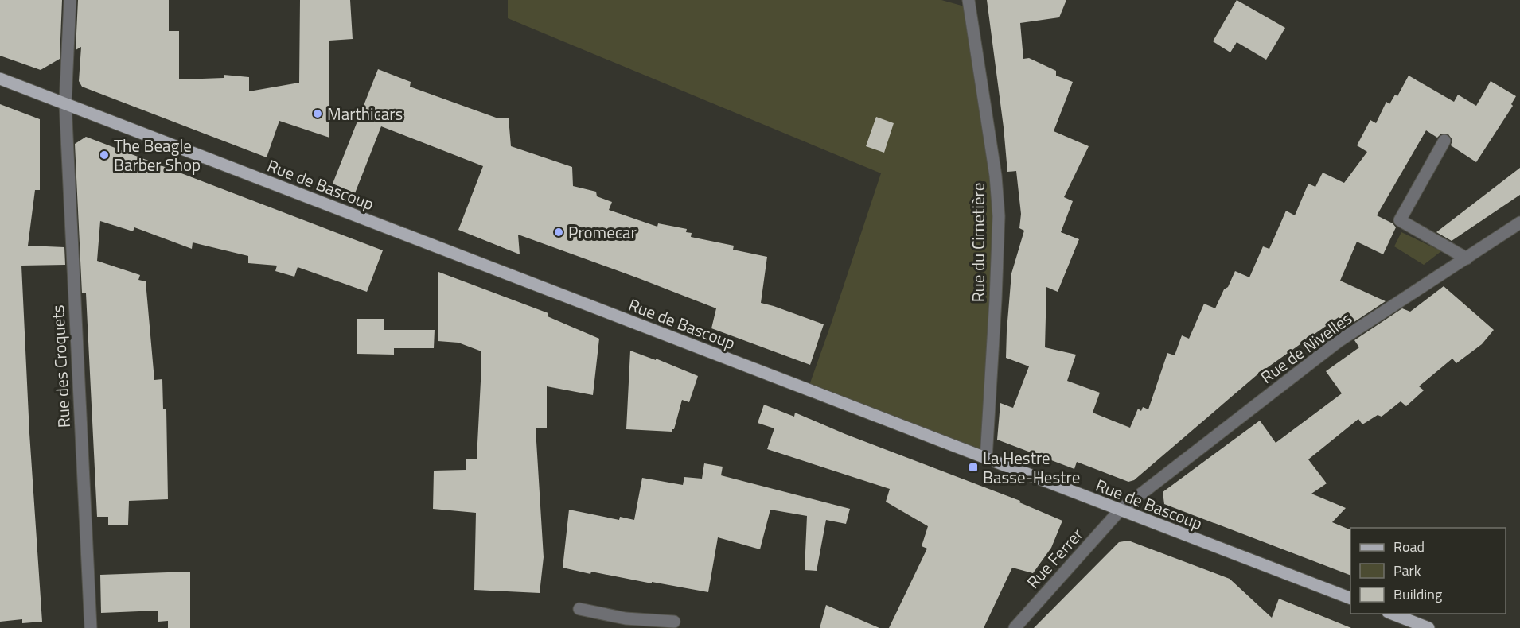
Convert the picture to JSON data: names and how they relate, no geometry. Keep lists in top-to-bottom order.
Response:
{
  "streets": {
    "main road": ["Rue de Bascoup"],
    "street": [
      "Rue du Cimetière",
      "Rue de Nivelles",
      "Rue des Croquets",
      "Rue Ferrer"
    ]
  },
  "crossings": [
    ["Rue de Bascoup", "Rue du Cimetière"],
    ["Rue de Bascoup", "Rue de Nivelles"],
    ["Rue de Bascoup", "Rue des Croquets"],
    ["Rue de Bascoup", "Rue Ferrer"],
    ["Rue de Nivelles", "Rue Ferrer"]
  ],
  "places": {
    "other": ["Marthicars", "The Beagle Barber Shop", "Promecar"],
    "transit": ["La Hestre Basse-Hestre"]
  },
  "legend": ["Road", "Park", "Building"]
}
